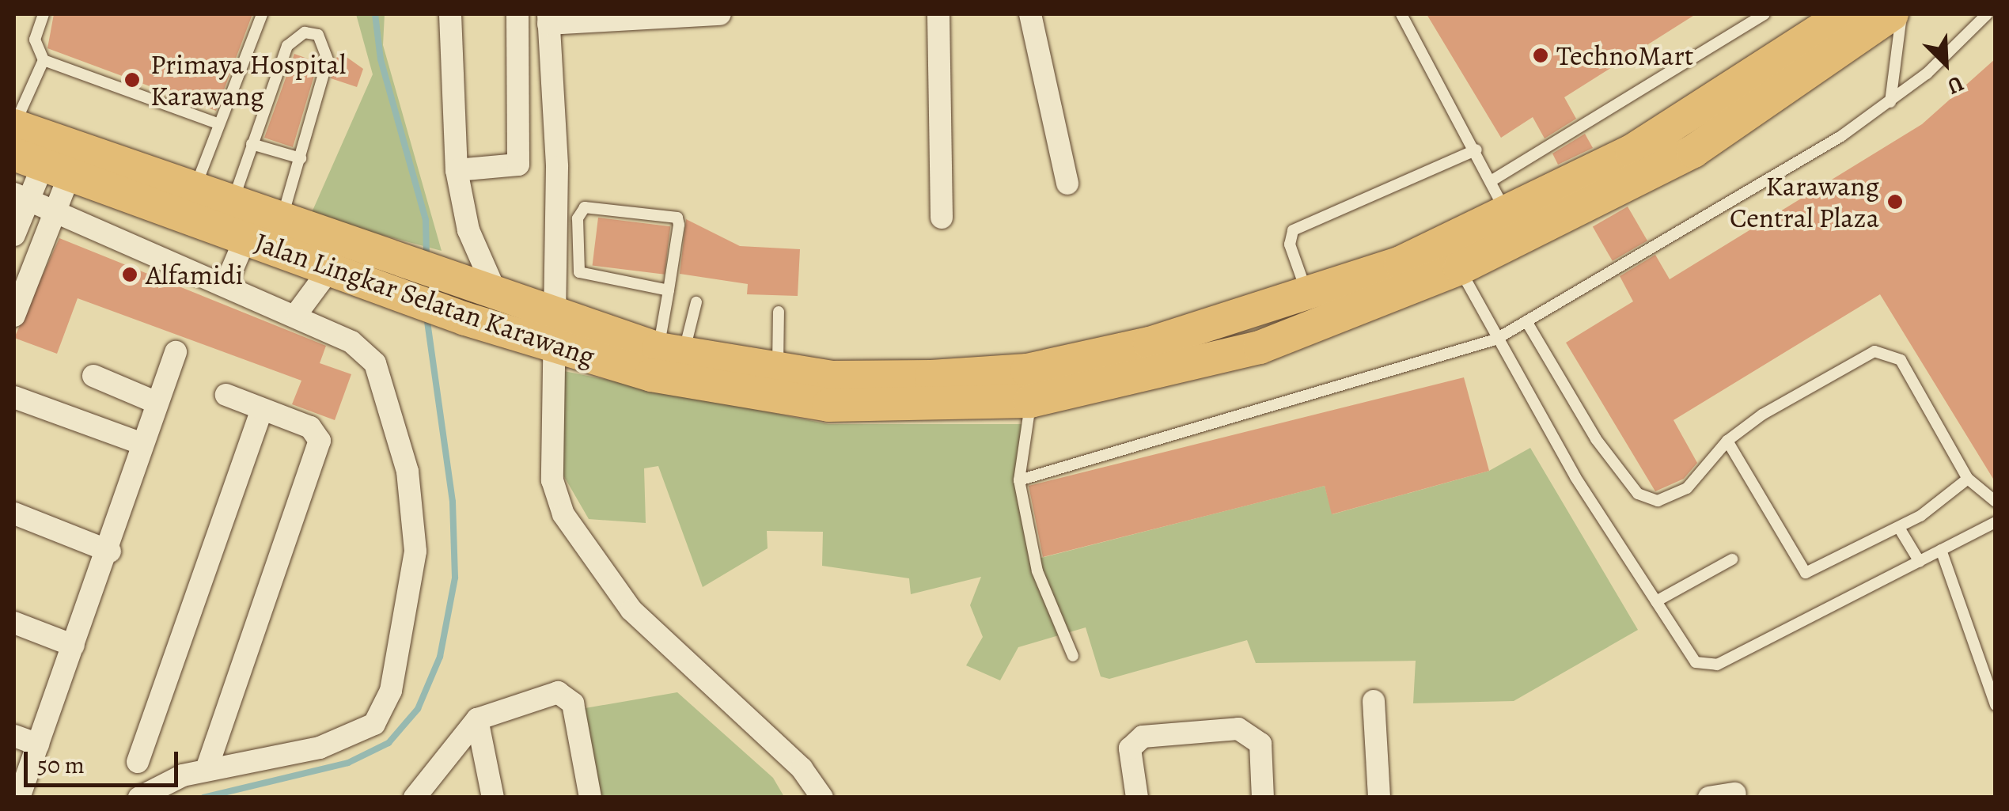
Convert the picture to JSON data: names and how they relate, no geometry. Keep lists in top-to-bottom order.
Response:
{
  "streets": {
    "main road": ["Jalan Lingkar Selatan Karawang"]
  },
  "places": [
    "TechnoMart",
    "Primaya Hospital Karawang",
    "Karawang Central Plaza",
    "Alfamidi"
  ],
  "scale_bar": "50 m",
  "north": "bottom right"
}
